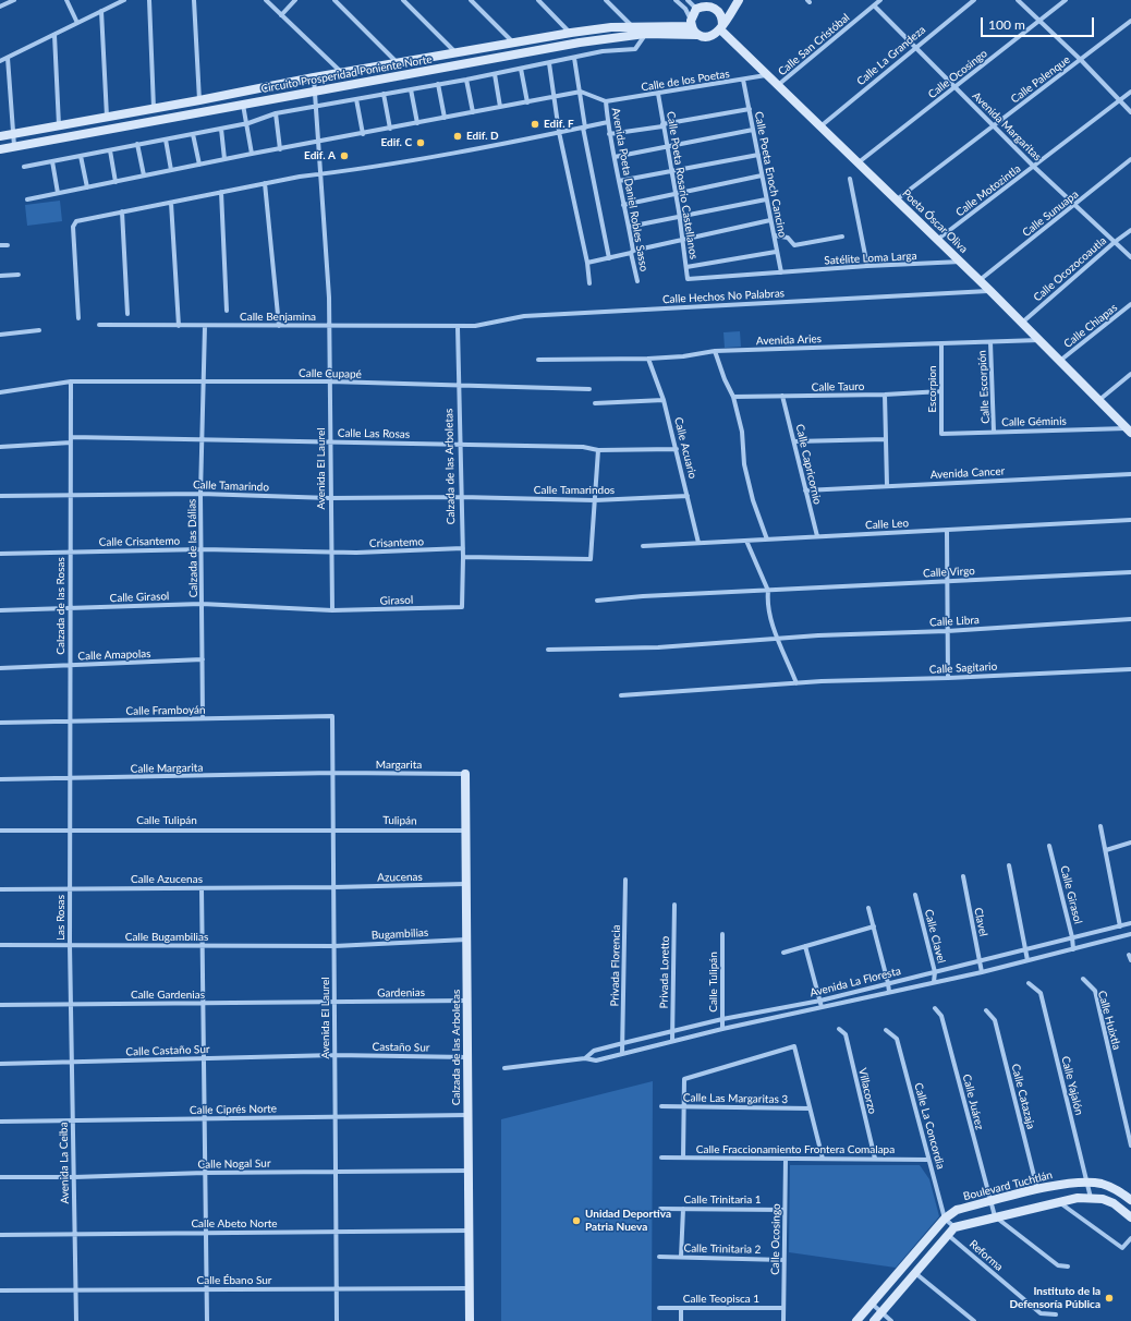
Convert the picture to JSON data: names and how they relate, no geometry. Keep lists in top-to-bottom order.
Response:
{
  "streets": {
    "street": [
      "Calle San Cristóbal",
      "Calle La Grandeza",
      "Circuito Prosperidad Poniente Norte",
      "Calle Ocosingo",
      "Calle Palenque",
      "Calle de los Poetas",
      "Avenida Margaritas",
      "Calle Poeta Enoch Cancino",
      "Calle Poeta Rosario Castellanos",
      "Avenida Poeta Daniel Robles Sasso",
      "Calle Motozintla",
      "Calle Sunuapa",
      "Poeta Óscar Oliva",
      "Satélite Loma Larga",
      "Calle Ocozocoautla",
      "Calle Hechos No Palabras",
      "Calle Benjamina",
      "Calle Chiapas",
      "Avenida Aries",
      "Calle Cupapé",
      "Calle Tauro",
      "Calle Escorpión",
      "Escorpion",
      "Calle Géminis",
      "Calle Las Rosas",
      "Calle Acuario",
      "Calle Capricornio",
      "Calzada de las Arboletas",
      "Avenida El Laurel",
      "Avenida Cancer",
      "Calle Tamarindo",
      "Calle Tamarindos",
      "Calle Leo",
      "Calle Crisantemo",
      "Crisantemo",
      "Calzada de las Dálias",
      "Calle Virgo",
      "Calle Girasol",
      "Girasol",
      "Calzada de las Rosas",
      "Calle Libra",
      "Calle Amapolas",
      "Calle Sagitario",
      "Calle Framboyán",
      "Margarita",
      "Calle Margarita",
      "Calle Tulipán",
      "Tulipán",
      "Azucenas",
      "Calle Azucenas",
      "Las Rosas",
      "Clavel",
      "Bugambilias",
      "Calle Clavel",
      "Calle Bugambilias",
      "Privada Florencia",
      "Privada Loretto",
      "Avenida La Floresta",
      "Gardenias",
      "Calle Gardenias",
      "Calle Huixtla",
      "Castaño Sur",
      "Calle Castaño Sur",
      "Calle Yajalón",
      "Villacorzo",
      "Calle Catazaja",
      "Calle Las Margaritas 3",
      "Calle Juárez",
      "Calle Ciprés Norte",
      "Calle La Concordia",
      "Calle Fraccionamiento Frontera Comalapa",
      "Avenida La Ceiba",
      "Calle Nogal Sur",
      "Boulevard Tuchtlán",
      "Calle Trinitaria 1",
      "Calle Abeto Norte",
      "Calle Trinitaria 2",
      "Reforma",
      "Calle Ébano Sur",
      "Calle Teopisca 1"
    ]
  },
  "crossings": [
    ["Calle San Cristóbal", "Avenida Margaritas"],
    ["Calle San Cristóbal", "Poeta Óscar Oliva"],
    ["Calle La Grandeza", "Avenida Margaritas"],
    ["Calle La Grandeza", "Poeta Óscar Oliva"],
    ["Circuito Prosperidad Poniente Norte", "Poeta Óscar Oliva"],
    ["Circuito Prosperidad Poniente Norte", "Avenida El Laurel"],
    ["Calle Ocosingo", "Avenida Margaritas"],
    ["Calle Ocosingo", "Poeta Óscar Oliva"],
    ["Calle Ocosingo", "Calle Fraccionamiento Frontera Comalapa"],
    ["Calle Ocosingo", "Calle Trinitaria 1"],
    ["Calle Ocosingo", "Calle Trinitaria 2"],
    ["Calle Ocosingo", "Calle Teopisca 1"],
    ["Calle Palenque", "Avenida Margaritas"],
    ["Calle Palenque", "Poeta Óscar Oliva"],
    ["Calle de los Poetas", "Calle Poeta Enoch Cancino"],
    ["Calle de los Poetas", "Calle Poeta Rosario Castellanos"],
    ["Calle de los Poetas", "Avenida Poeta Daniel Robles Sasso"],
    ["Calle de los Poetas", "Poeta Óscar Oliva"],
    ["Avenida Margaritas", "Calle Motozintla"],
    ["Avenida Margaritas", "Calle Sunuapa"],
    ["Avenida Margaritas", "Calle Ocozocoautla"],
    ["Calle Poeta Enoch Cancino", "Satélite Loma Larga"],
    ["Calle Poeta Rosario Castellanos", "Satélite Loma Larga"],
    ["Calle Motozintla", "Poeta Óscar Oliva"],
    ["Calle Sunuapa", "Poeta Óscar Oliva"],
    ["Poeta Óscar Oliva", "Satélite Loma Larga"],
    ["Poeta Óscar Oliva", "Calle Ocozocoautla"],
    ["Poeta Óscar Oliva", "Calle Hechos No Palabras"],
    ["Poeta Óscar Oliva", "Calle Chiapas"],
    ["Poeta Óscar Oliva", "Avenida Aries"],
    ["Poeta Óscar Oliva", "Calle Géminis"],
    ["Calle Hechos No Palabras", "Calle Benjamina"],
    ["Calle Hechos No Palabras", "Calzada de las Arboletas"],
    ["Calle Benjamina", "Calzada de las Arboletas"],
    ["Calle Benjamina", "Avenida El Laurel"],
    ["Calle Benjamina", "Calzada de las Dálias"],
    ["Avenida Aries", "Calle Escorpión"],
    ["Avenida Aries", "Escorpion"],
    ["Avenida Aries", "Calle Acuario"],
    ["Calle Cupapé", "Calzada de las Arboletas"],
    ["Calle Cupapé", "Avenida El Laurel"],
    ["Calle Cupapé", "Calzada de las Dálias"],
    ["Calle Cupapé", "Calzada de las Rosas"],
    ["Calle Tauro", "Escorpion"],
    ["Calle Tauro", "Calle Capricornio"],
    ["Calle Escorpión", "Calle Géminis"],
    ["Escorpion", "Calle Géminis"],
    ["Calle Las Rosas", "Calle Acuario"],
    ["Calle Las Rosas", "Calzada de las Arboletas"],
    ["Calle Las Rosas", "Avenida El Laurel"],
    ["Calle Las Rosas", "Calzada de las Dálias"],
    ["Calle Las Rosas", "Calzada de las Rosas"],
    ["Calle Acuario", "Calle Tamarindos"],
    ["Calle Acuario", "Calle Leo"],
    ["Calle Capricornio", "Avenida Cancer"],
    ["Calle Capricornio", "Calle Leo"],
    ["Calzada de las Arboletas", "Calle Tamarindo"],
    ["Calzada de las Arboletas", "Calle Tamarindos"],
    ["Calzada de las Arboletas", "Crisantemo"],
    ["Calzada de las Arboletas", "Girasol"],
    ["Calzada de las Arboletas", "Margarita"],
    ["Calzada de las Arboletas", "Tulipán"],
    ["Calzada de las Arboletas", "Azucenas"],
    ["Calzada de las Arboletas", "Bugambilias"],
    ["Calzada de las Arboletas", "Gardenias"],
    ["Calzada de las Arboletas", "Castaño Sur"],
    ["Calzada de las Arboletas", "Calle Ciprés Norte"],
    ["Calzada de las Arboletas", "Calle Nogal Sur"],
    ["Calzada de las Arboletas", "Calle Abeto Norte"],
    ["Calzada de las Arboletas", "Calle Ébano Sur"],
    ["Avenida El Laurel", "Calle Tamarindo"],
    ["Avenida El Laurel", "Calle Crisantemo"],
    ["Avenida El Laurel", "Crisantemo"],
    ["Avenida El Laurel", "Calle Girasol"],
    ["Avenida El Laurel", "Girasol"],
    ["Avenida El Laurel", "Calle Framboyán"],
    ["Avenida El Laurel", "Margarita"],
    ["Avenida El Laurel", "Calle Margarita"],
    ["Avenida El Laurel", "Calle Tulipán"],
    ["Avenida El Laurel", "Tulipán"],
    ["Avenida El Laurel", "Azucenas"],
    ["Avenida El Laurel", "Calle Azucenas"],
    ["Avenida El Laurel", "Bugambilias"],
    ["Avenida El Laurel", "Calle Bugambilias"],
    ["Avenida El Laurel", "Gardenias"],
    ["Avenida El Laurel", "Calle Gardenias"],
    ["Avenida El Laurel", "Castaño Sur"],
    ["Avenida El Laurel", "Calle Castaño Sur"],
    ["Avenida El Laurel", "Calle Ciprés Norte"],
    ["Avenida El Laurel", "Calle Nogal Sur"],
    ["Avenida El Laurel", "Calle Abeto Norte"],
    ["Avenida El Laurel", "Calle Ébano Sur"],
    ["Calle Tamarindo", "Calle Tamarindos"],
    ["Calle Tamarindo", "Calzada de las Dálias"],
    ["Calle Tamarindo", "Calzada de las Rosas"],
    ["Calle Crisantemo", "Crisantemo"],
    ["Calle Crisantemo", "Calzada de las Dálias"],
    ["Calle Crisantemo", "Calzada de las Rosas"],
    ["Calzada de las Dálias", "Calle Girasol"],
    ["Calzada de las Dálias", "Calle Amapolas"],
    ["Calzada de las Dálias", "Calle Framboyán"],
    ["Calle Girasol", "Girasol"],
    ["Calle Girasol", "Calzada de las Rosas"],
    ["Calle Girasol", "Avenida La Floresta"],
    ["Calzada de las Rosas", "Calle Amapolas"],
    ["Calzada de las Rosas", "Calle Framboyán"],
    ["Calzada de las Rosas", "Calle Margarita"],
    ["Calzada de las Rosas", "Calle Tulipán"],
    ["Calzada de las Rosas", "Las Rosas"],
    ["Margarita", "Calle Margarita"],
    ["Calle Tulipán", "Tulipán"],
    ["Calle Tulipán", "Las Rosas"],
    ["Calle Tulipán", "Avenida La Floresta"],
    ["Azucenas", "Calle Azucenas"],
    ["Calle Azucenas", "Las Rosas"],
    ["Las Rosas", "Calle Bugambilias"],
    ["Las Rosas", "Calle Gardenias"],
    ["Las Rosas", "Avenida La Ceiba"],
    ["Clavel", "Avenida La Floresta"],
    ["Bugambilias", "Calle Bugambilias"],
    ["Calle Clavel", "Avenida La Floresta"],
    ["Privada Florencia", "Avenida La Floresta"],
    ["Privada Loretto", "Avenida La Floresta"],
    ["Gardenias", "Calle Gardenias"],
    ["Calle Gardenias", "Avenida La Ceiba"],
    ["Castaño Sur", "Calle Castaño Sur"],
    ["Calle Castaño Sur", "Avenida La Ceiba"],
    ["Calle Yajalón", "Boulevard Tuchtlán"],
    ["Villacorzo", "Calle Fraccionamiento Frontera Comalapa"],
    ["Calle Catazaja", "Boulevard Tuchtlán"],
    ["Calle Juárez", "Boulevard Tuchtlán"],
    ["Calle Ciprés Norte", "Avenida La Ceiba"],
    ["Calle La Concordia", "Calle Fraccionamiento Frontera Comalapa"],
    ["Calle La Concordia", "Boulevard Tuchtlán"],
    ["Avenida La Ceiba", "Calle Nogal Sur"],
    ["Avenida La Ceiba", "Calle Abeto Norte"],
    ["Avenida La Ceiba", "Calle Ébano Sur"]
  ],
  "places": [
    "Edif. F",
    "Edif. D",
    "Edif. C",
    "Edif. A",
    "Unidad Deportiva Patria Nueva",
    "Instituto de la Defensoría Pública"
  ],
  "scale_bar": "100 m"
}
